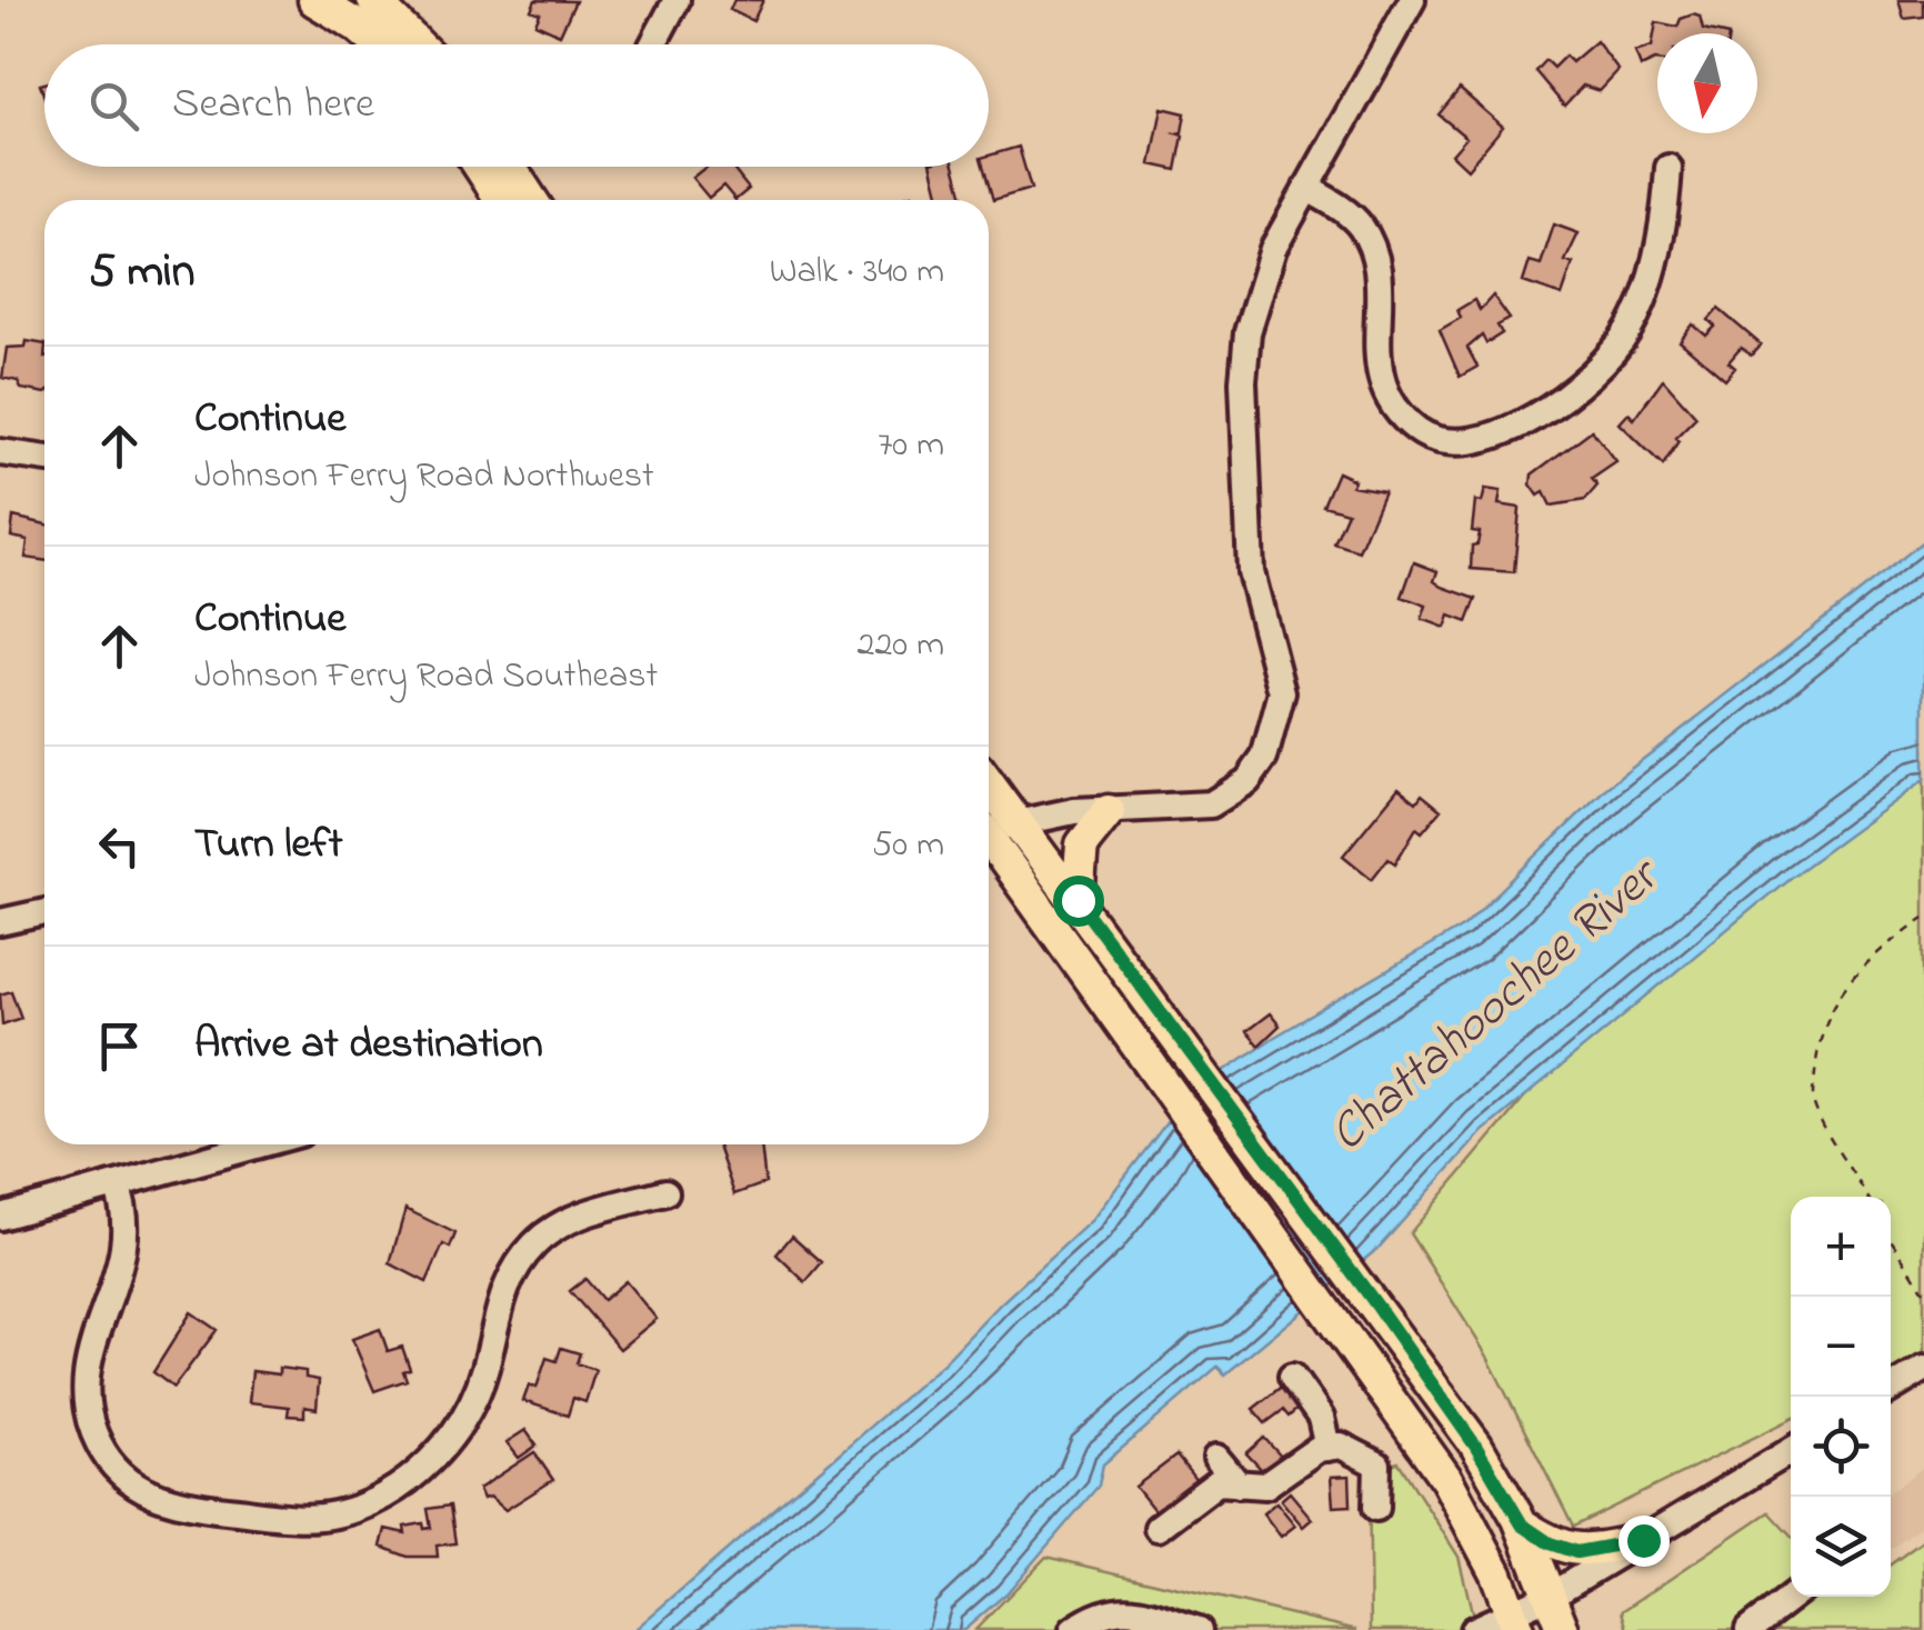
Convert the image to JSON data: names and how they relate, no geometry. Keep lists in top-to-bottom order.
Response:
{
  "water": ["Chattahoochee River"],
  "north": "bottom",
  "page": {
    "search": "Search here",
    "heading": ["5 min", "Walk · 340 m"],
    "list": [
      ["Continue", "Johnson Ferry Road Northwest", "70 m"],
      ["Continue", "Johnson Ferry Road Southeast", "220 m"],
      ["Turn left", "50 m"],
      "Arrive at destination"
    ],
    "map_buttons": ["+", "−"]
  }
}
